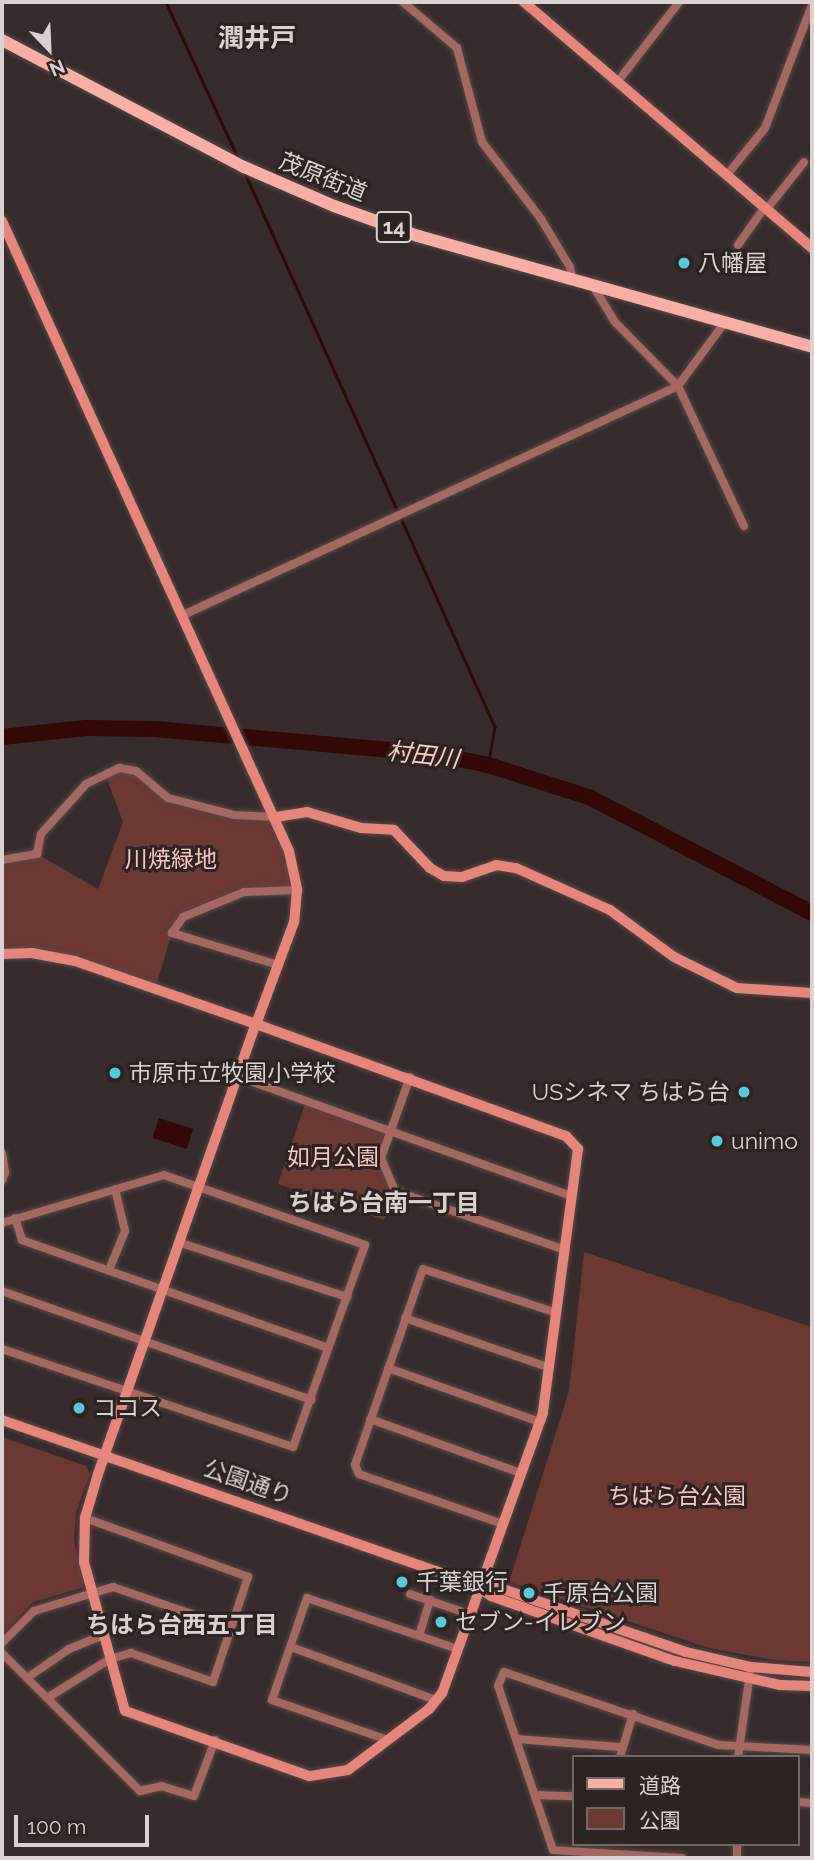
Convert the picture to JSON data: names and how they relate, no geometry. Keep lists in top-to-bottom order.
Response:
{
  "streets": {
    "main road": ["茂原街道", "14"],
    "street": ["公園通り"]
  },
  "districts": ["潤井戸", "ちはら台南一丁目", "ちはら台西五丁目"],
  "water": ["村田川"],
  "parks": ["川焼緑地", "如月公園", "ちはら台公園"],
  "places": [
    "八幡屋",
    "市原市立牧園小学校",
    "USシネマ ちはら台",
    "unimo",
    "ココス",
    "千葉銀行",
    "千原台公園",
    "セブン-イレブン"
  ],
  "legend": ["道路", "公園"],
  "scale_bar": "100 m",
  "north": "bottom right"
}
